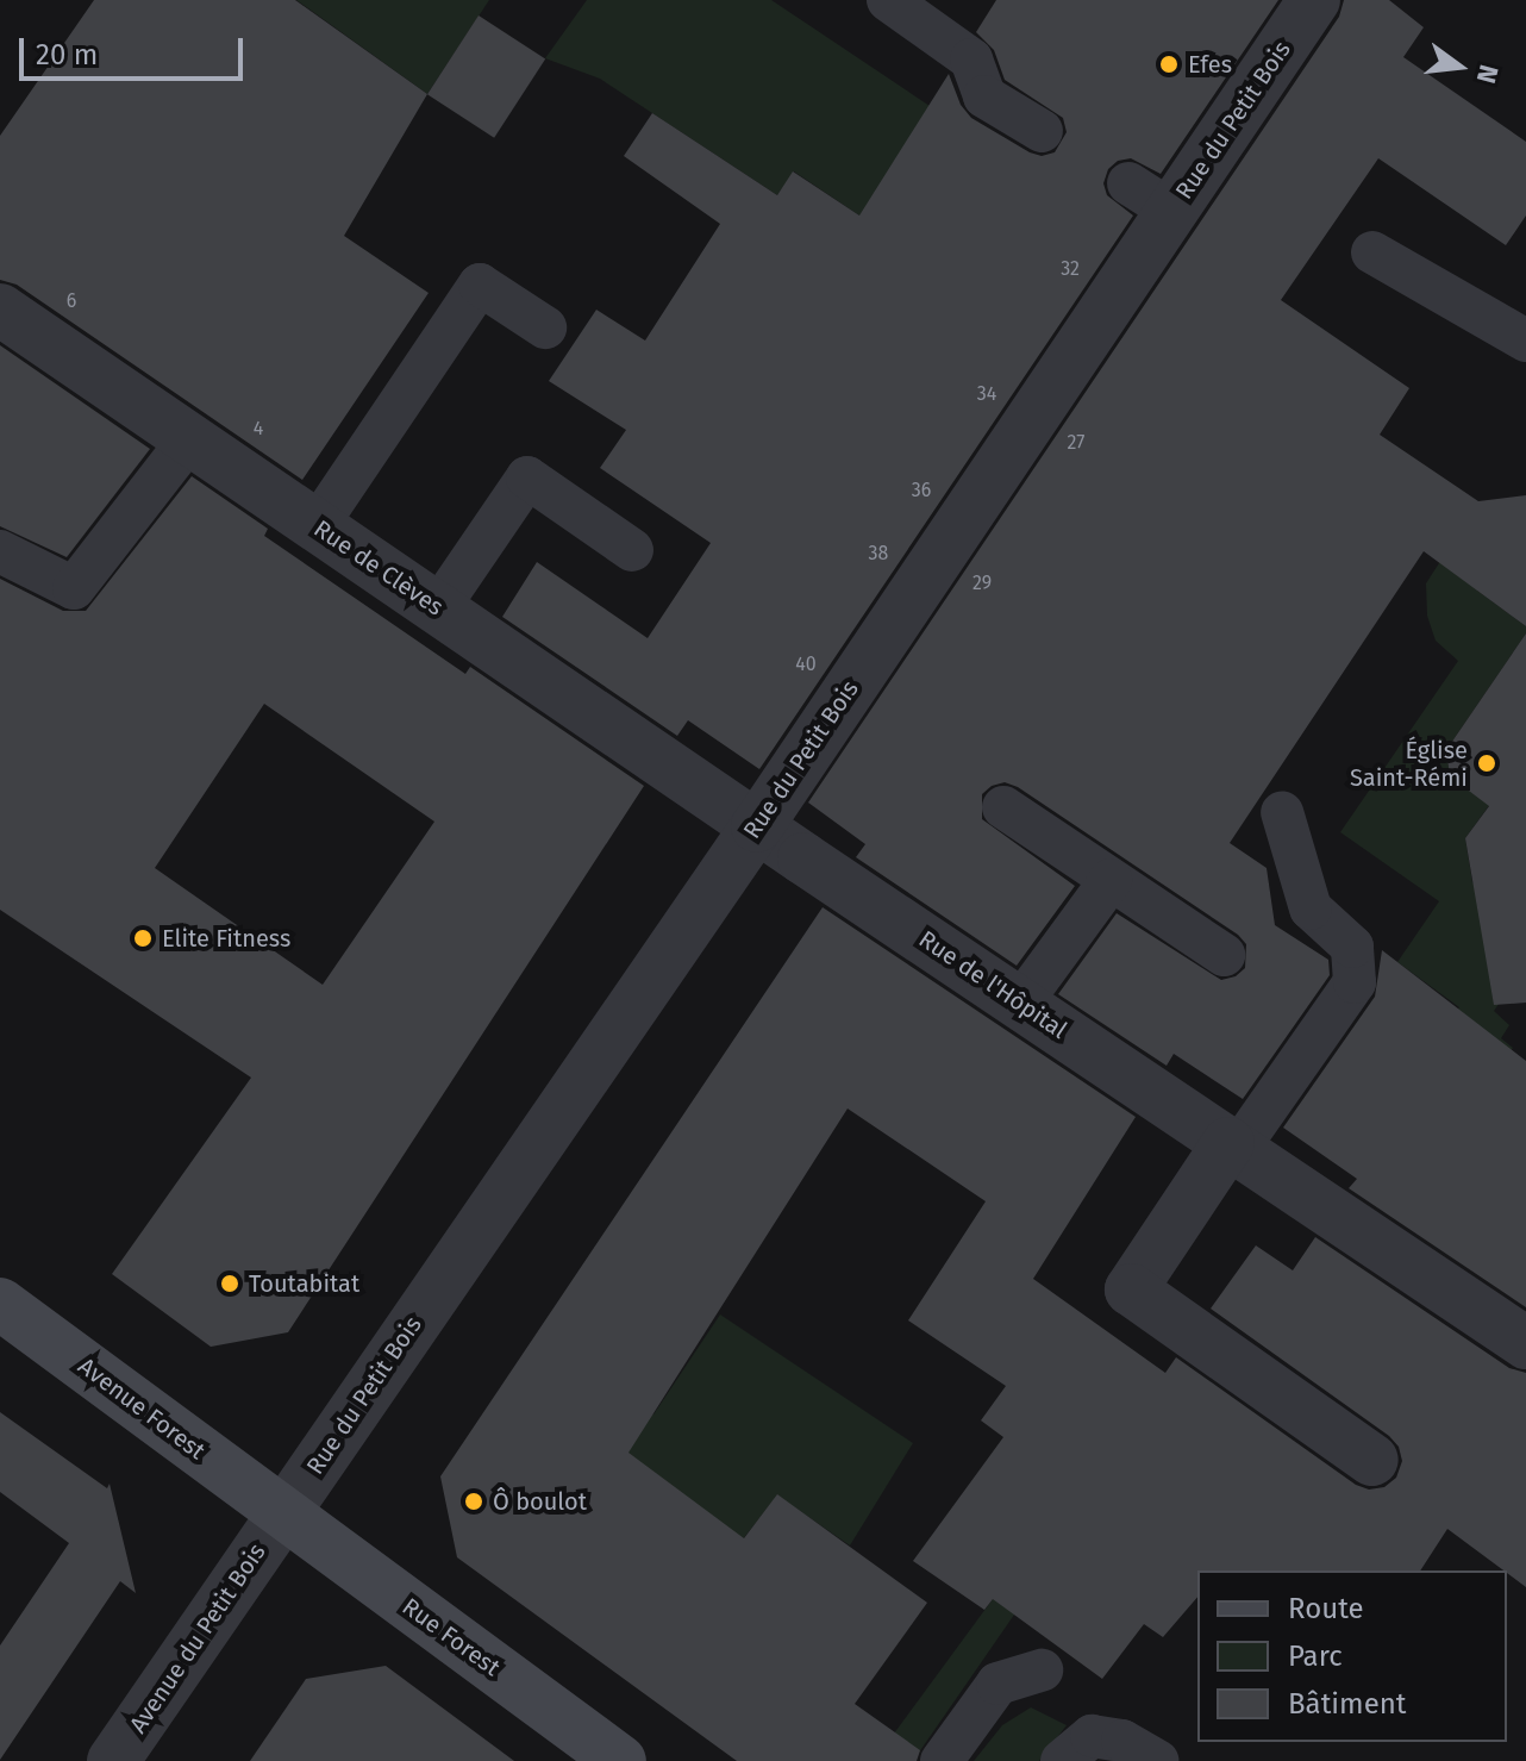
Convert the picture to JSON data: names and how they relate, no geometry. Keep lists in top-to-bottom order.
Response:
{
  "streets": {
    "main road": ["Avenue Forest", "Rue Forest"],
    "street": [
      "Rue du Petit Bois",
      "Rue de Clèves",
      "Rue de l'Hôpital",
      "Avenue du Petit Bois"
    ]
  },
  "crossings": [
    ["Rue du Petit Bois", "Rue de Clèves"],
    ["Rue du Petit Bois", "Rue de l'Hôpital"],
    ["Rue du Petit Bois", "Avenue Forest"],
    ["Rue du Petit Bois", "Rue Forest"],
    ["Rue du Petit Bois", "Avenue du Petit Bois"],
    ["Rue de Clèves", "Rue de l'Hôpital"],
    ["Avenue Forest", "Rue Forest"],
    ["Avenue Forest", "Avenue du Petit Bois"],
    ["Rue Forest", "Avenue du Petit Bois"]
  ],
  "places": [
    "Efes",
    "Église Saint-Rémi",
    "Elite Fitness",
    "Toutabitat",
    "Ô boulot"
  ],
  "house_numbers": [
    "32",
    "6",
    "34",
    "4",
    "27",
    "36",
    "38",
    "29",
    "40"
  ],
  "legend": ["Route", "Parc", "Bâtiment"],
  "scale_bar": "20 m",
  "north": "right"
}
